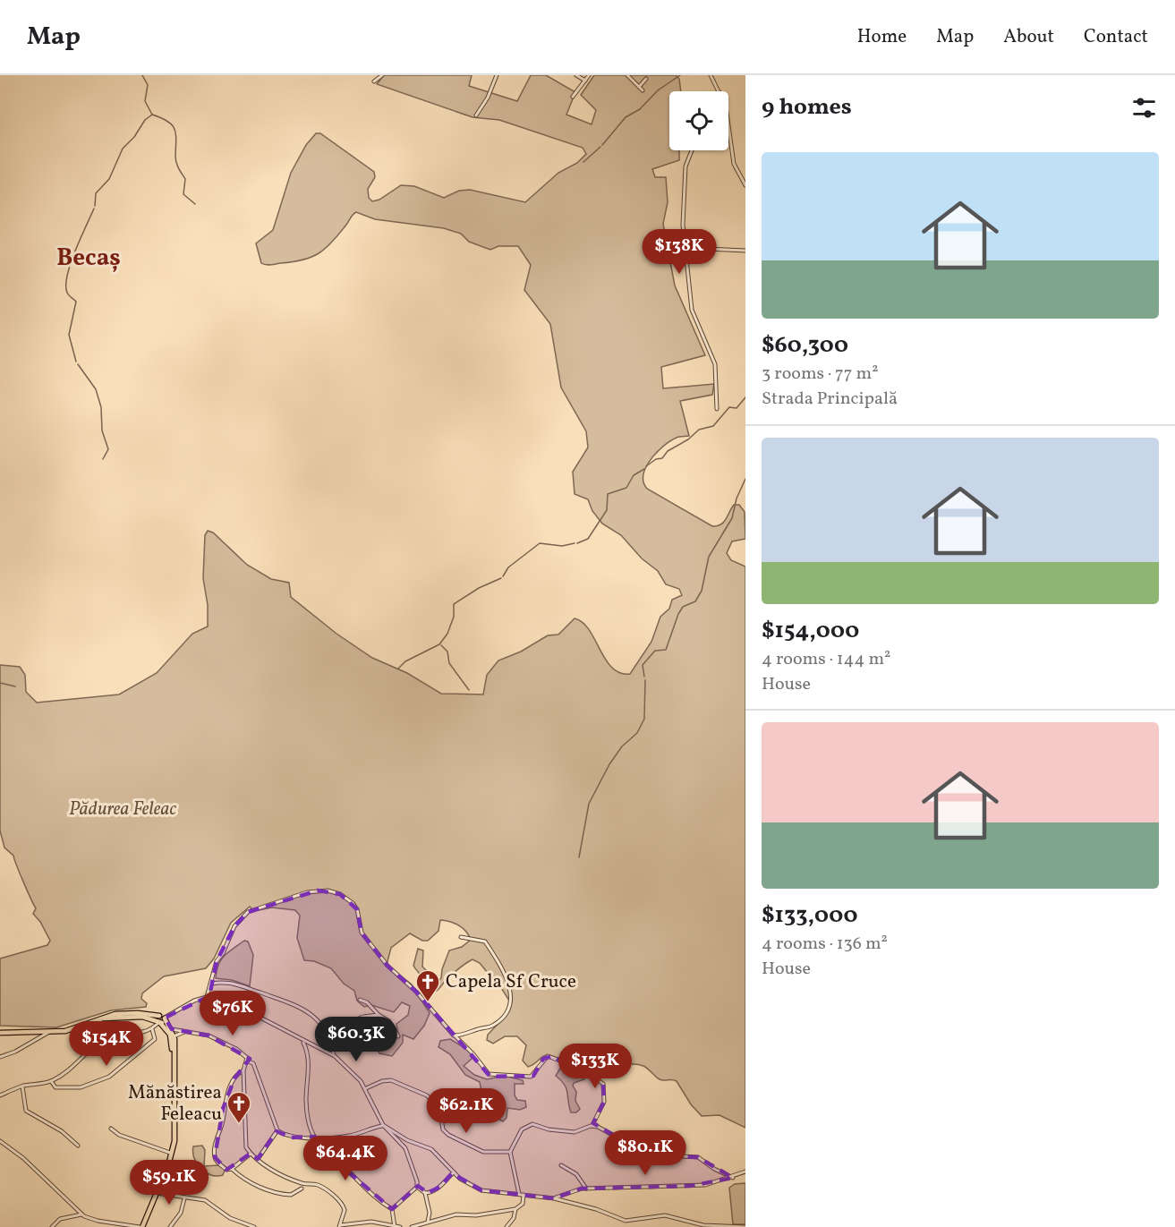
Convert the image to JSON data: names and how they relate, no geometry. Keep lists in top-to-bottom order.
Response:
{
  "districts": ["Becaș"],
  "parks": ["Pădurea Feleac"],
  "places": {
    "church": ["Capela Sf Cruce", "Mănăstirea Feleacu"]
  },
  "page": {
    "header": "Map",
    "nav": [
      "Home",
      "Map",
      "About",
      "Contact"
    ],
    "heading": "9 homes",
    "list": [
      {
        "name": "$60,300",
        "note": "3 rooms · 77 m² · Strada Principală"
      },
      {
        "name": "$154,000",
        "note": "4 rooms · 144 m² · House"
      },
      {
        "name": "$133,000",
        "note": "4 rooms · 136 m² · House"
      }
    ],
    "price": [
      "$138K",
      "$76K",
      "$60.3K",
      "$154K",
      "$133K",
      "$62.1K",
      "$80.1K",
      "$64.4K",
      "$59.1K"
    ]
  }
}
